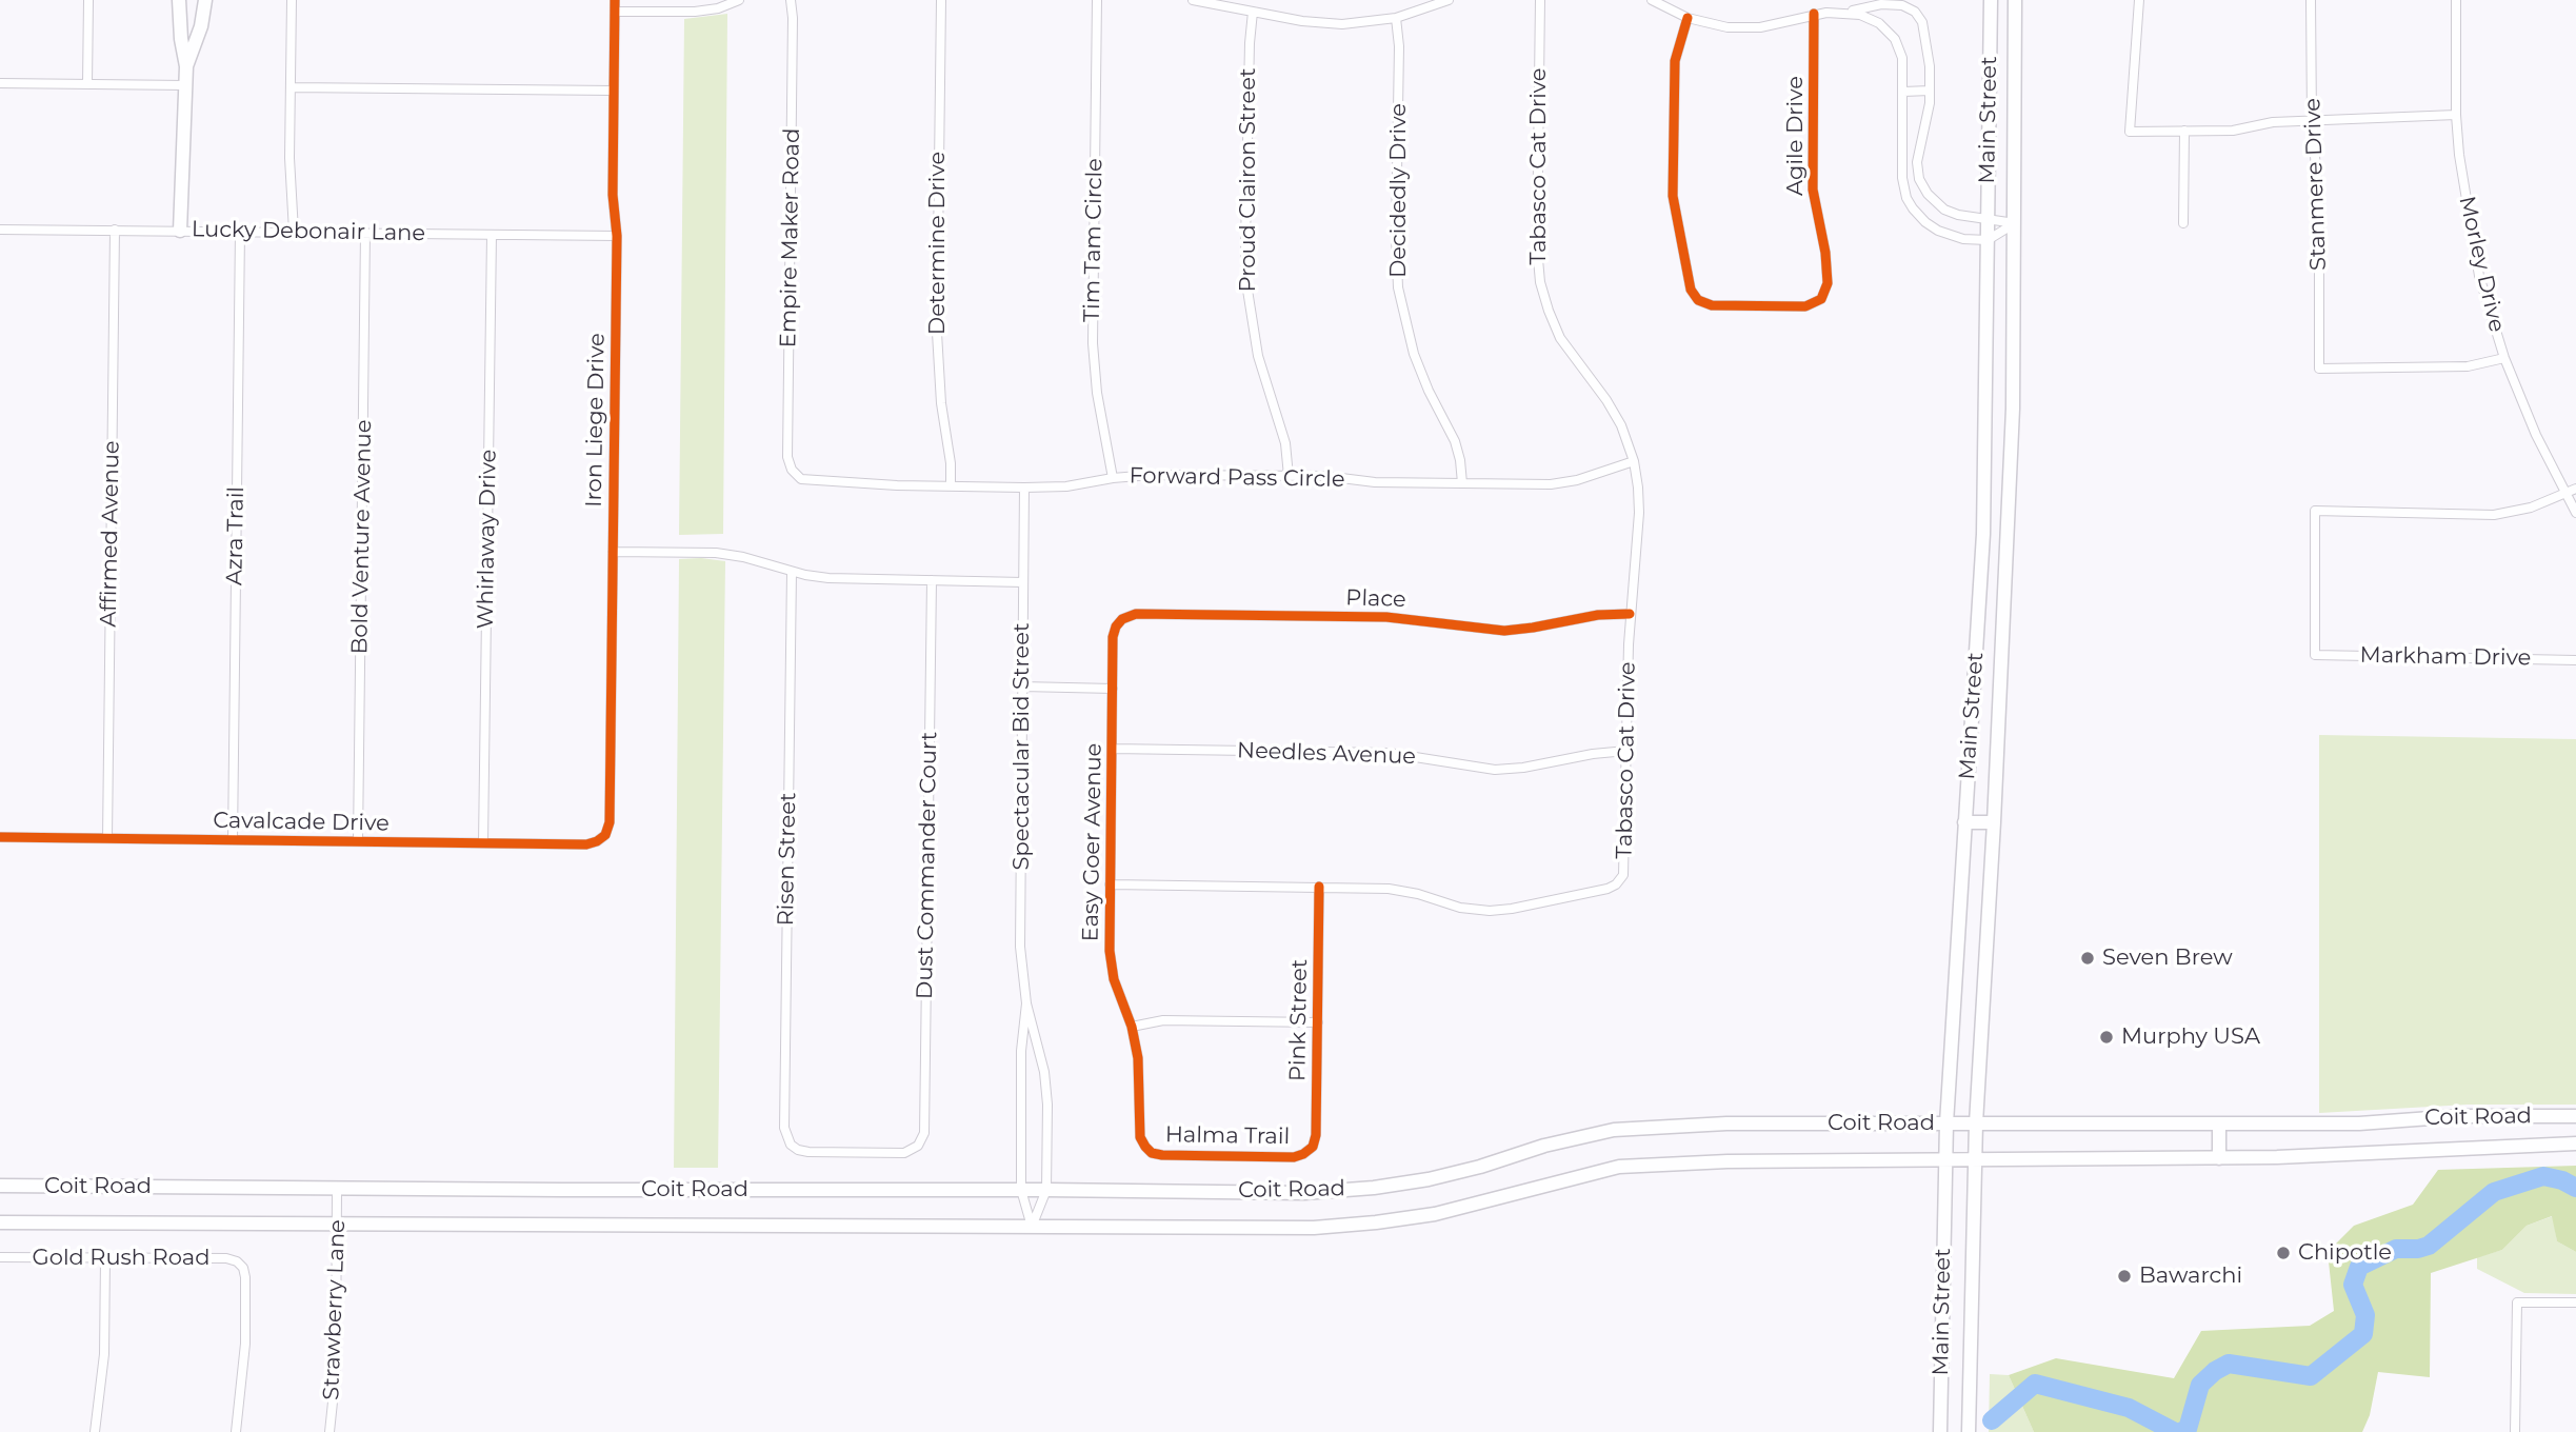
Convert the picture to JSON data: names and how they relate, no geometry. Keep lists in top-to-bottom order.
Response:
{
  "streets": {
    "main road": ["Main Street", "Coit Road"],
    "street": [
      "Agile Drive",
      "Tabasco Cat Drive",
      "Proud Clairon Street",
      "Stanmere Drive",
      "Decidedly Drive",
      "Lucky Debonair Lane",
      "Empire Maker Road",
      "Tim Tam Circle",
      "Determine Drive",
      "Morley Drive",
      "Iron Liege Drive",
      "Forward Pass Circle",
      "Affirmed Avenue",
      "Azra Trail",
      "Bold Venture Avenue",
      "Whirlaway Drive",
      "Place",
      "Markham Drive",
      "Spectacular Bid Street",
      "Needles Avenue",
      "Cavalcade Drive",
      "Easy Goer Avenue",
      "Risen Street",
      "Dust Commander Court",
      "Pink Street",
      "Halma Trail",
      "Gold Rush Road",
      "Strawberry Lane"
    ]
  },
  "crossings": [
    ["Main Street", "Coit Road"],
    ["Tabasco Cat Drive", "Forward Pass Circle"],
    ["Tabasco Cat Drive", "Place"],
    ["Tabasco Cat Drive", "Needles Avenue"],
    ["Tabasco Cat Drive", "Pink Street"],
    ["Proud Clairon Street", "Forward Pass Circle"],
    ["Stanmere Drive", "Morley Drive"],
    ["Decidedly Drive", "Forward Pass Circle"],
    ["Lucky Debonair Lane", "Iron Liege Drive"],
    ["Lucky Debonair Lane", "Affirmed Avenue"],
    ["Lucky Debonair Lane", "Azra Trail"],
    ["Lucky Debonair Lane", "Bold Venture Avenue"],
    ["Lucky Debonair Lane", "Whirlaway Drive"],
    ["Empire Maker Road", "Forward Pass Circle"],
    ["Tim Tam Circle", "Forward Pass Circle"],
    ["Determine Drive", "Forward Pass Circle"],
    ["Morley Drive", "Markham Drive"],
    ["Iron Liege Drive", "Cavalcade Drive"],
    ["Forward Pass Circle", "Spectacular Bid Street"],
    ["Affirmed Avenue", "Cavalcade Drive"],
    ["Azra Trail", "Cavalcade Drive"],
    ["Bold Venture Avenue", "Cavalcade Drive"],
    ["Whirlaway Drive", "Cavalcade Drive"],
    ["Place", "Easy Goer Avenue"],
    ["Spectacular Bid Street", "Coit Road"],
    ["Needles Avenue", "Easy Goer Avenue"],
    ["Easy Goer Avenue", "Halma Trail"],
    ["Risen Street", "Dust Commander Court"],
    ["Pink Street", "Halma Trail"],
    ["Coit Road", "Strawberry Lane"]
  ],
  "places": [
    "Seven Brew",
    "Murphy USA",
    "Chipotle",
    "Bawarchi"
  ]
}
